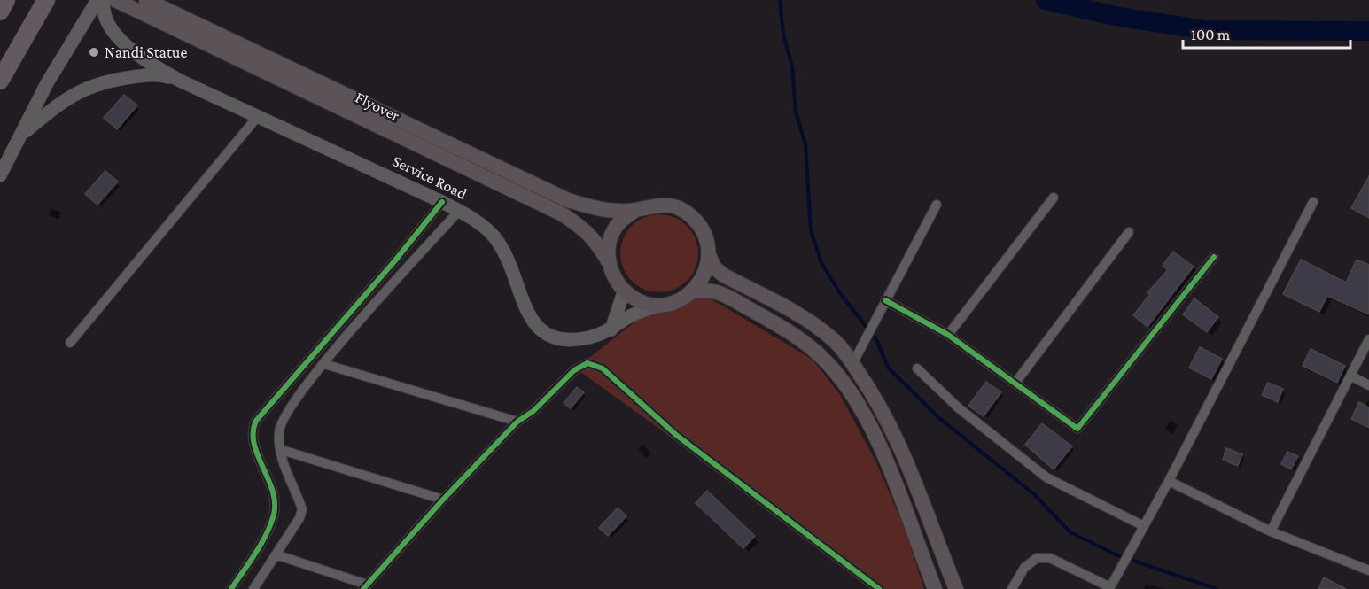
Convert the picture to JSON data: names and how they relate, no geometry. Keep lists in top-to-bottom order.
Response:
{
  "streets": {
    "main road": ["Flyover", "Service Road"]
  },
  "crossings": [
    ["Flyover", "Service Road"]
  ],
  "places": ["Nandi Statue"],
  "scale_bar": "100 m"
}
